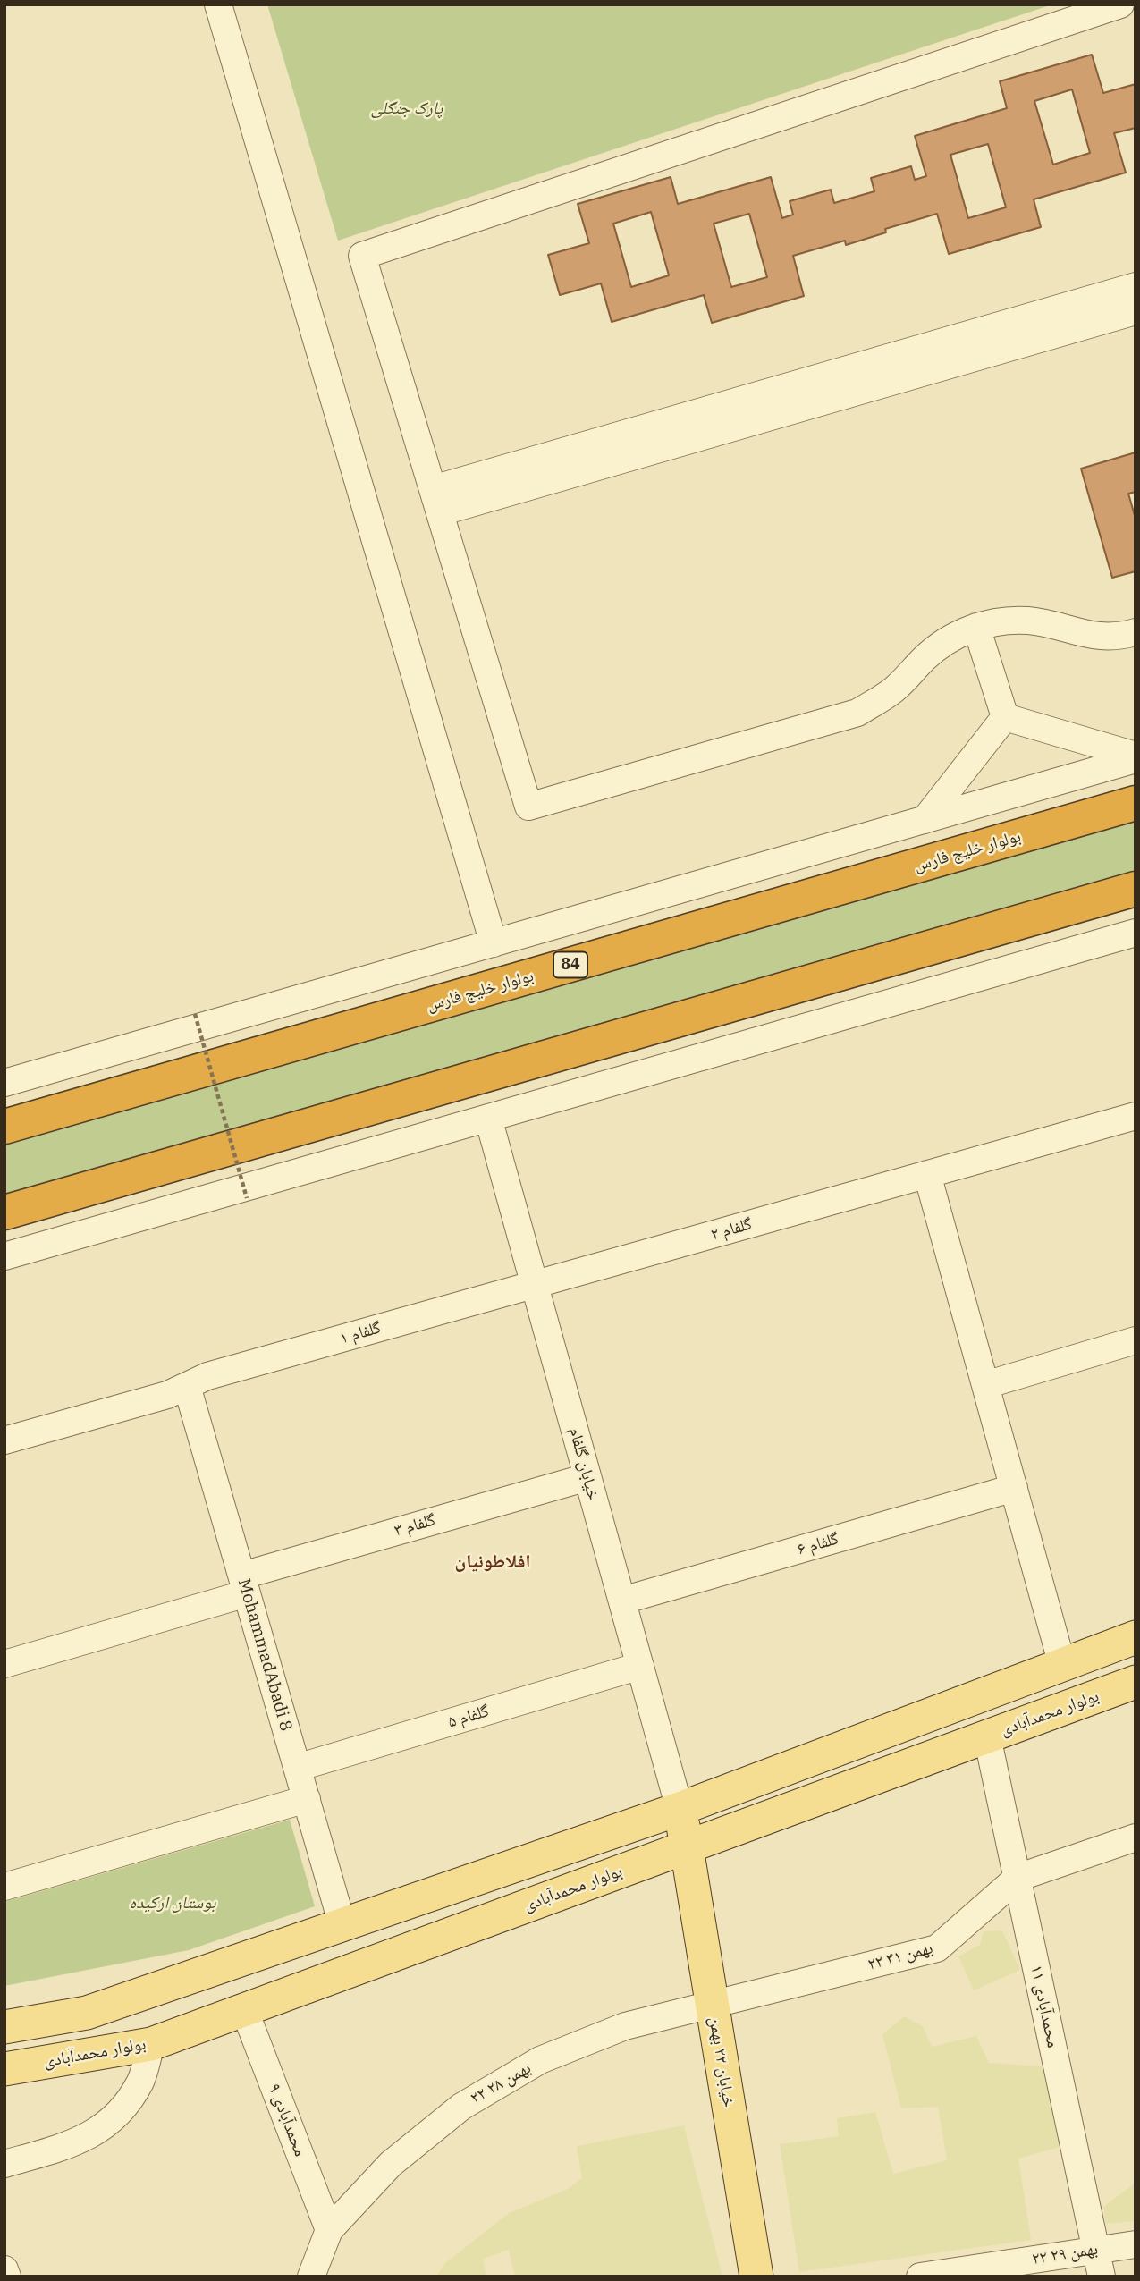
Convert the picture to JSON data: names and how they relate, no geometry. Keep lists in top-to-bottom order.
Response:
{
  "streets": {
    "highway": ["بولوار خلیج فارس", "84"],
    "main road": ["بولوار محمدآبادی", "خیابان ۲۲ بهمن"],
    "street": [
      "گلفام ۲",
      "گلفام ۱",
      "خیابان گلفام",
      "گلفام ۳",
      "گلفام ۶",
      "MohammadAbadi 8",
      "گلفام ۵",
      "۲۲ بهمن ۳۱",
      "محمدآبادی ۱۱",
      "۲۲ بهمن ۲۸",
      "محمدآبادی ۹",
      "۲۲ بهمن ۲۹"
    ]
  },
  "crossings": [
    ["گلفام ۲", "گلفام ۱"],
    ["گلفام ۲", "خیابان گلفام"],
    ["گلفام ۱", "خیابان گلفام"],
    ["گلفام ۱", "MohammadAbadi 8"],
    ["خیابان گلفام", "گلفام ۳"],
    ["خیابان گلفام", "گلفام ۶"],
    ["خیابان گلفام", "گلفام ۵"],
    ["خیابان گلفام", "خیابان ۲۲ بهمن"],
    ["گلفام ۳", "MohammadAbadi 8"],
    ["MohammadAbadi 8", "گلفام ۵"],
    ["بولوار محمدآبادی", "محمدآبادی ۱۱"],
    ["بولوار محمدآبادی", "خیابان ۲۲ بهمن"],
    ["بولوار محمدآبادی", "محمدآبادی ۹"],
    ["۲۲ بهمن ۳۱", "محمدآبادی ۱۱"],
    ["۲۲ بهمن ۳۱", "خیابان ۲۲ بهمن"],
    ["۲۲ بهمن ۳۱", "۲۲ بهمن ۲۸"],
    ["محمدآبادی ۱۱", "۲۲ بهمن ۲۹"],
    ["خیابان ۲۲ بهمن", "۲۲ بهمن ۲۸"],
    ["۲۲ بهمن ۲۸", "محمدآبادی ۹"]
  ],
  "districts": ["افلاطونیان"],
  "parks": ["پارک جنگلی", "بوستان ارکیده"]
}
